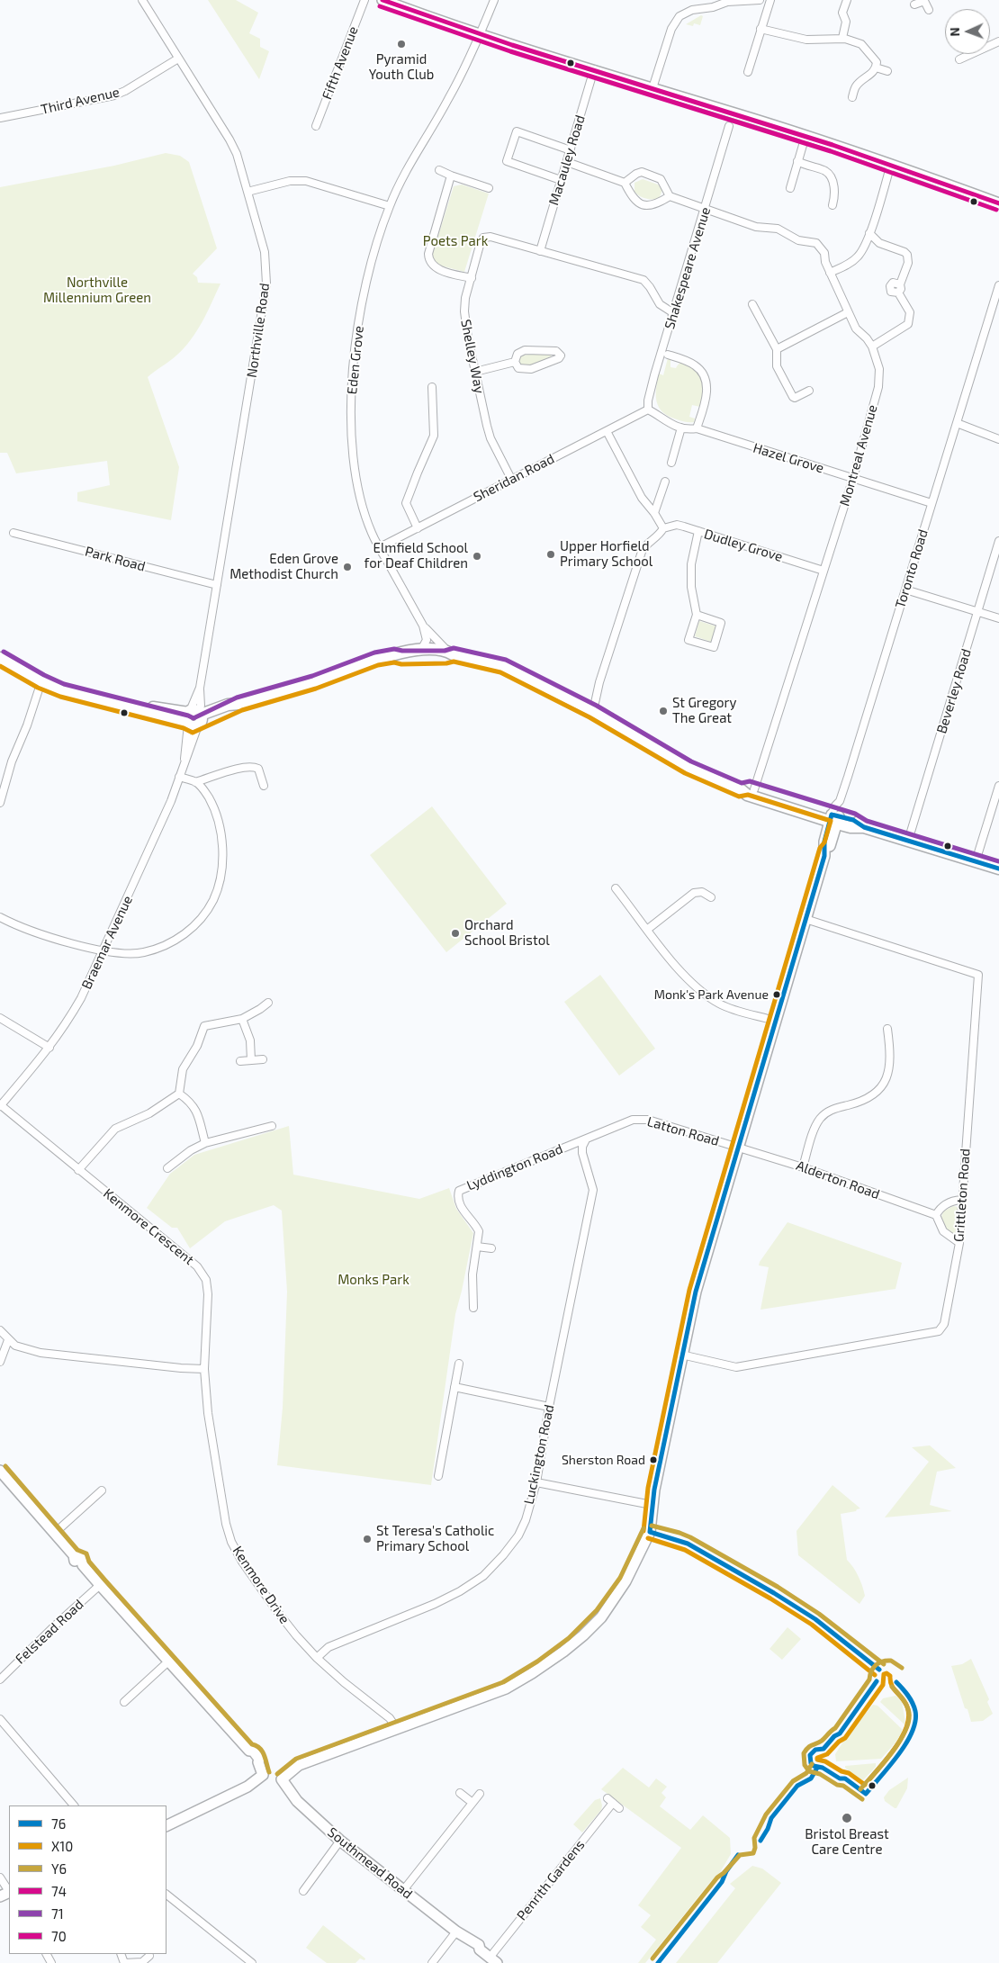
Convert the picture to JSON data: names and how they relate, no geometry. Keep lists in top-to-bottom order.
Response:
{
  "streets": {
    "street": [
      "Fifth Avenue",
      "Third Avenue",
      "Macauley Road",
      "Shakespeare Avenue",
      "Northville Road",
      "Shelley Way",
      "Eden Grove",
      "Montreal Avenue",
      "Hazel Grove",
      "Sheridan Road",
      "Dudley Grove",
      "Park Road",
      "Toronto Road",
      "Beverley Road",
      "Braemar Avenue",
      "Latton Road",
      "Lyddington Road",
      "Alderton Road",
      "Grittleton Road",
      "Kenmore Crescent",
      "Luckington Road",
      "Kenmore Drive",
      "Felstead Road",
      "Southmead Road",
      "Penrith Gardens"
    ]
  },
  "crossings": [
    ["Third Avenue", "Northville Road"],
    ["Macauley Road", "Shelley Way"],
    ["Shakespeare Avenue", "Montreal Avenue"],
    ["Shakespeare Avenue", "Hazel Grove"],
    ["Shakespeare Avenue", "Sheridan Road"],
    ["Northville Road", "Park Road"],
    ["Northville Road", "Braemar Avenue"],
    ["Shelley Way", "Sheridan Road"],
    ["Eden Grove", "Sheridan Road"],
    ["Montreal Avenue", "Hazel Grove"],
    ["Montreal Avenue", "Dudley Grove"],
    ["Hazel Grove", "Sheridan Road"],
    ["Hazel Grove", "Toronto Road"],
    ["Braemar Avenue", "Kenmore Crescent"],
    ["Latton Road", "Lyddington Road"],
    ["Latton Road", "Alderton Road"],
    ["Lyddington Road", "Luckington Road"],
    ["Kenmore Crescent", "Kenmore Drive"],
    ["Luckington Road", "Kenmore Drive"],
    ["Southmead Road", "Penrith Gardens"]
  ],
  "parks": ["Poets Park", "Northville Millennium Green", "Monks Park"],
  "places": [
    "Pyramid Youth Club",
    "Upper Horfield Primary School",
    "Elmfield School for Deaf Children",
    "Eden Grove Methodist Church",
    "St Gregory The Great",
    "Orchard School Bristol",
    "Monk's Park Avenue",
    "Sherston Road",
    "St Teresa's Catholic Primary School",
    "Bristol Breast Care Centre"
  ],
  "lines": [
    "transit line 74",
    "transit line 70",
    "transit line 71",
    "transit line X10",
    "transit line 76",
    "transit line Y6"
  ],
  "legend": [
    "76",
    "X10",
    "Y6",
    "74",
    "71",
    "70"
  ],
  "north": "left"
}
